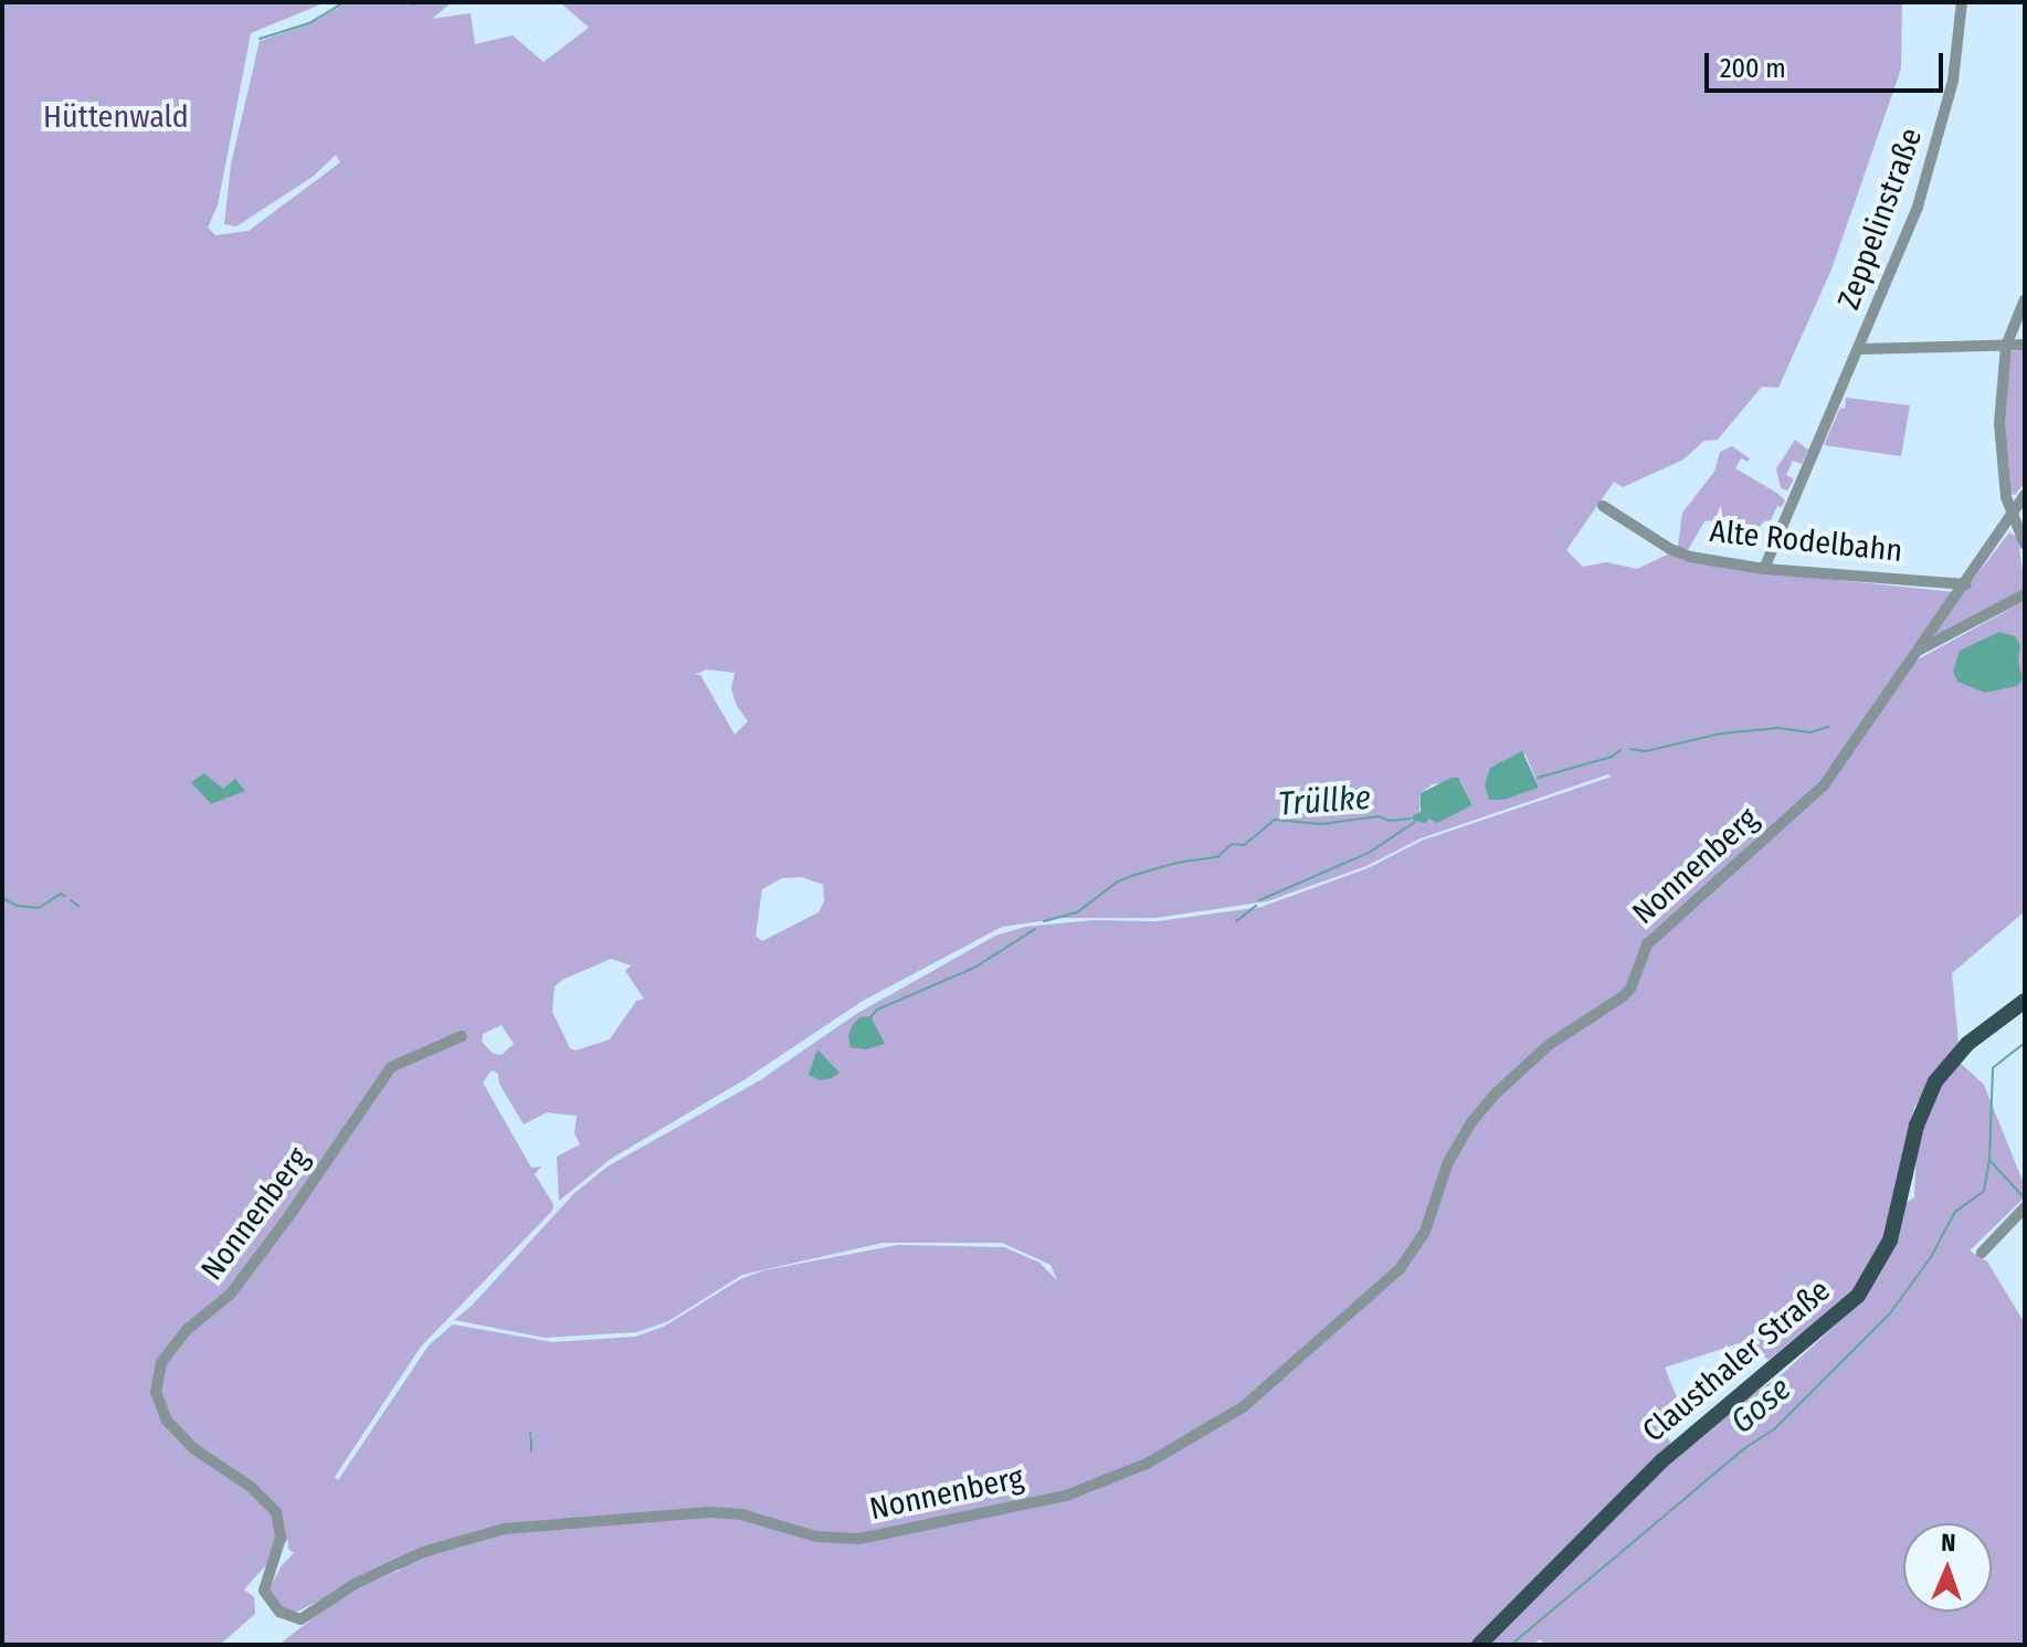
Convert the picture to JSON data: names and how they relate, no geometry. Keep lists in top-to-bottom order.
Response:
{
  "streets": {
    "main road": ["Clausthaler Straße"],
    "street": ["Zeppelinstraße", "Alte Rodelbahn", "Nonnenberg"]
  },
  "crossings": [
    ["Zeppelinstraße", "Alte Rodelbahn"]
  ],
  "water": ["Trüllke", "Gose"],
  "parks": ["Hüttenwald"],
  "scale_bar": "200 m",
  "north": "top"
}
